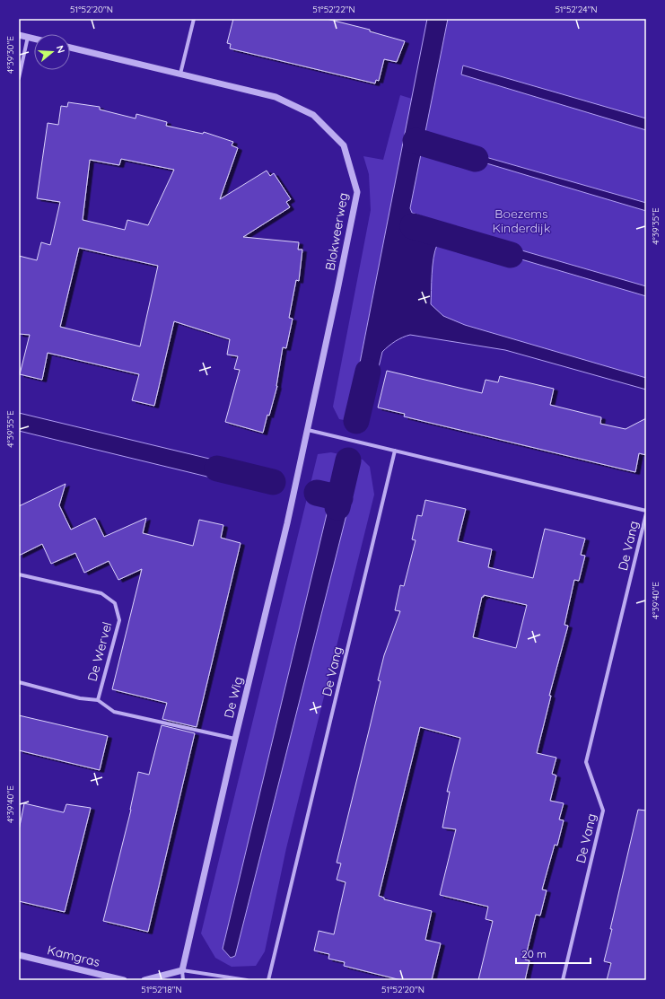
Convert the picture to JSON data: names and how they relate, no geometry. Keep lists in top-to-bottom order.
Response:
{
  "streets": {
    "street": [
      "Blokweerweg",
      "De Vang",
      "De Wervel",
      "De Wig",
      "Kamgras"
    ]
  },
  "crossings": [
    ["Blokweerweg", "De Vang"],
    ["Blokweerweg", "De Wig"],
    ["De Vang", "De Wig"],
    ["De Wervel", "De Wig"]
  ],
  "parks": ["Boezems Kinderdijk"],
  "scale_bar": "20 m",
  "north": "right",
  "coordinates": [
    "51°52'20\"N",
    "51°52'22\"N",
    "51°52'24\"N",
    "4°39'30\"E",
    "4°39'35\"E",
    "4°39'40\"E",
    "51°52'18\"N"
  ]
}
